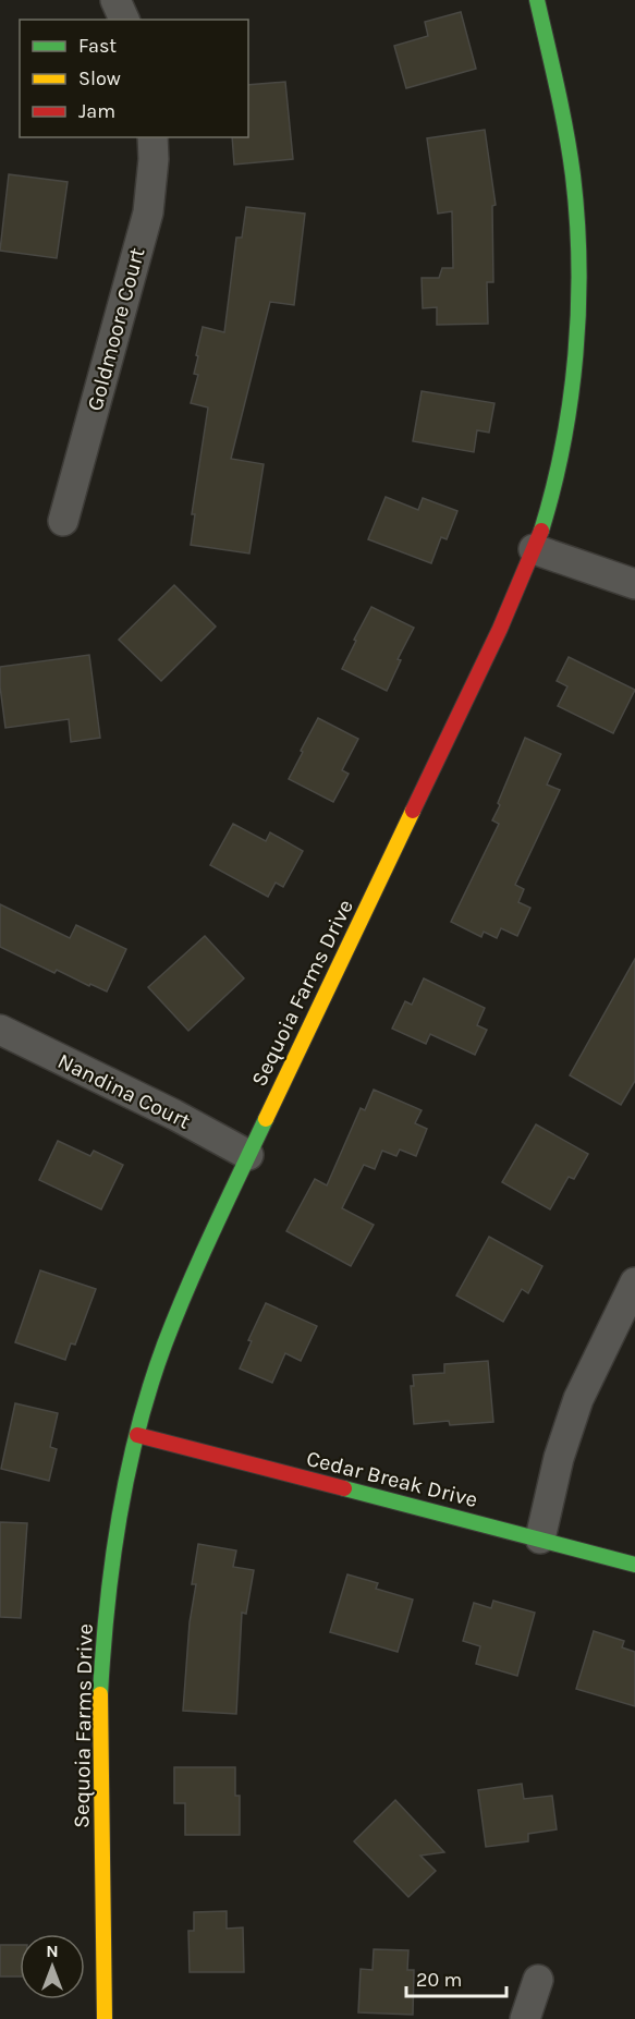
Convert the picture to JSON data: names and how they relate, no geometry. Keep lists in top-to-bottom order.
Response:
{
  "streets": {
    "street": [
      "Goldmoore Court",
      "Sequoia Farms Drive",
      "Nandina Court",
      "Cedar Break Drive"
    ]
  },
  "crossings": [
    ["Sequoia Farms Drive", "Nandina Court"],
    ["Sequoia Farms Drive", "Cedar Break Drive"]
  ],
  "legend": ["Fast", "Slow", "Jam"],
  "scale_bar": "20 m",
  "north": "top"
}
